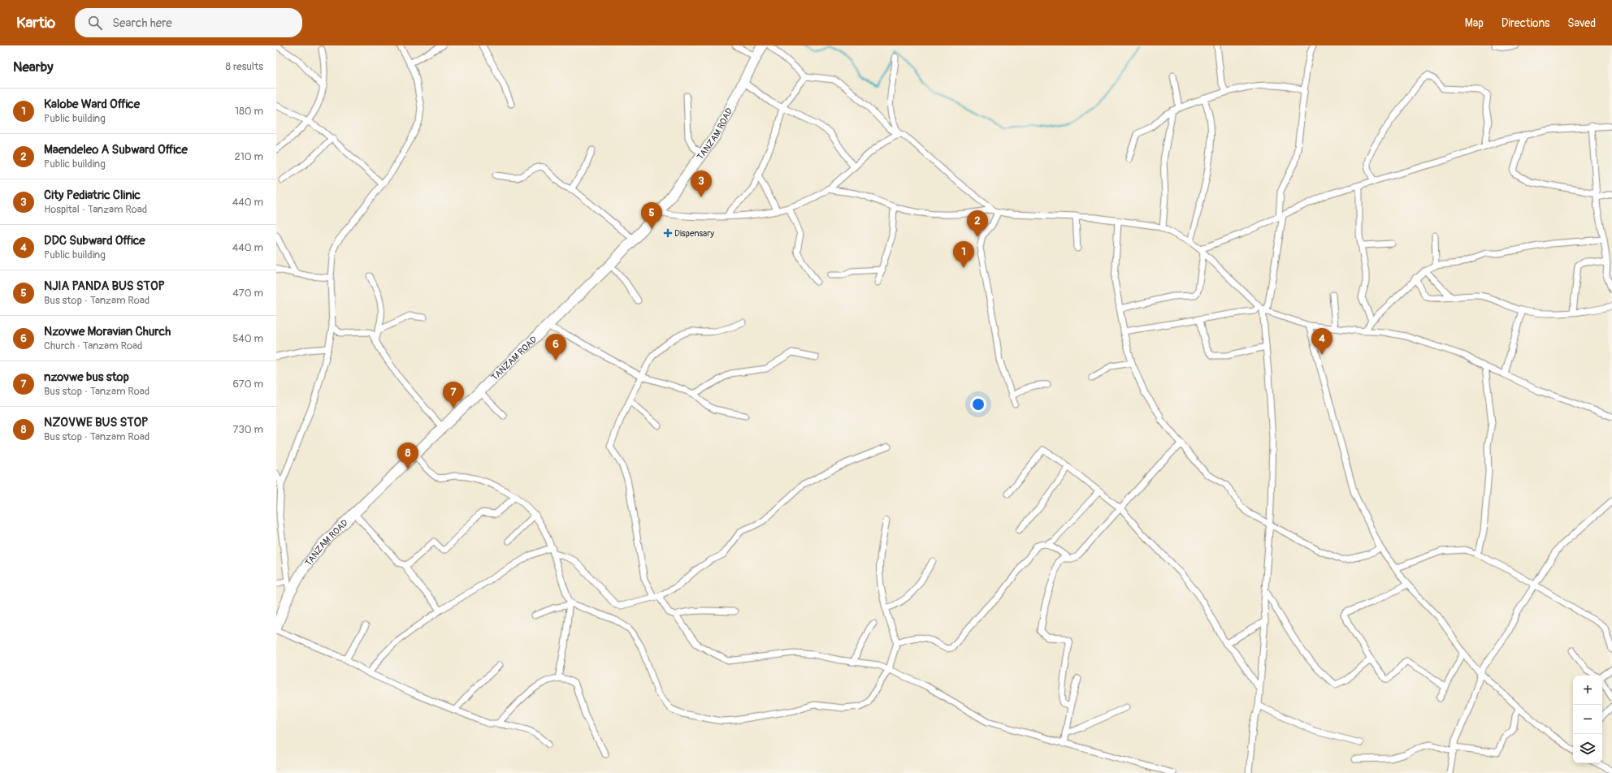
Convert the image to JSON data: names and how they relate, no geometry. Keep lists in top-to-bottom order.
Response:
{
  "streets": {
    "highway": ["TANZAM ROAD"]
  },
  "places": {
    "health": ["Dispensary"]
  },
  "page": {
    "header": "Kartio",
    "search": "Search here",
    "nav": ["Map", "Directions", "Saved"],
    "heading": ["Nearby", "8 results"],
    "list": [
      {
        "mark": "1",
        "name": "Kalobe Ward Office",
        "note": "Public building",
        "value": "180 m"
      },
      {
        "mark": "2",
        "name": "Maendeleo A Subward Office",
        "note": "Public building",
        "value": "210 m"
      },
      {
        "mark": "3",
        "name": "City Pediatric Clinic",
        "note": "Hospital · Tanzam Road",
        "value": "440 m"
      },
      {
        "mark": "4",
        "name": "DDC Subward Office",
        "note": "Public building",
        "value": "440 m"
      },
      {
        "mark": "5",
        "name": "NJIA PANDA BUS STOP",
        "note": "Bus stop · Tanzam Road",
        "value": "470 m"
      },
      {
        "mark": "6",
        "name": "Nzovwe Moravian Church",
        "note": "Church · Tanzam Road",
        "value": "540 m"
      },
      {
        "mark": "7",
        "name": "nzovwe bus stop",
        "note": "Bus stop · Tanzam Road",
        "value": "670 m"
      },
      {
        "mark": "8",
        "name": "NZOVWE BUS STOP",
        "note": "Bus stop · Tanzam Road",
        "value": "730 m"
      }
    ],
    "pins": [
      "3",
      "5",
      "2",
      "1",
      "4",
      "6",
      "7",
      "8"
    ],
    "map_buttons": ["+", "−"]
  }
}
